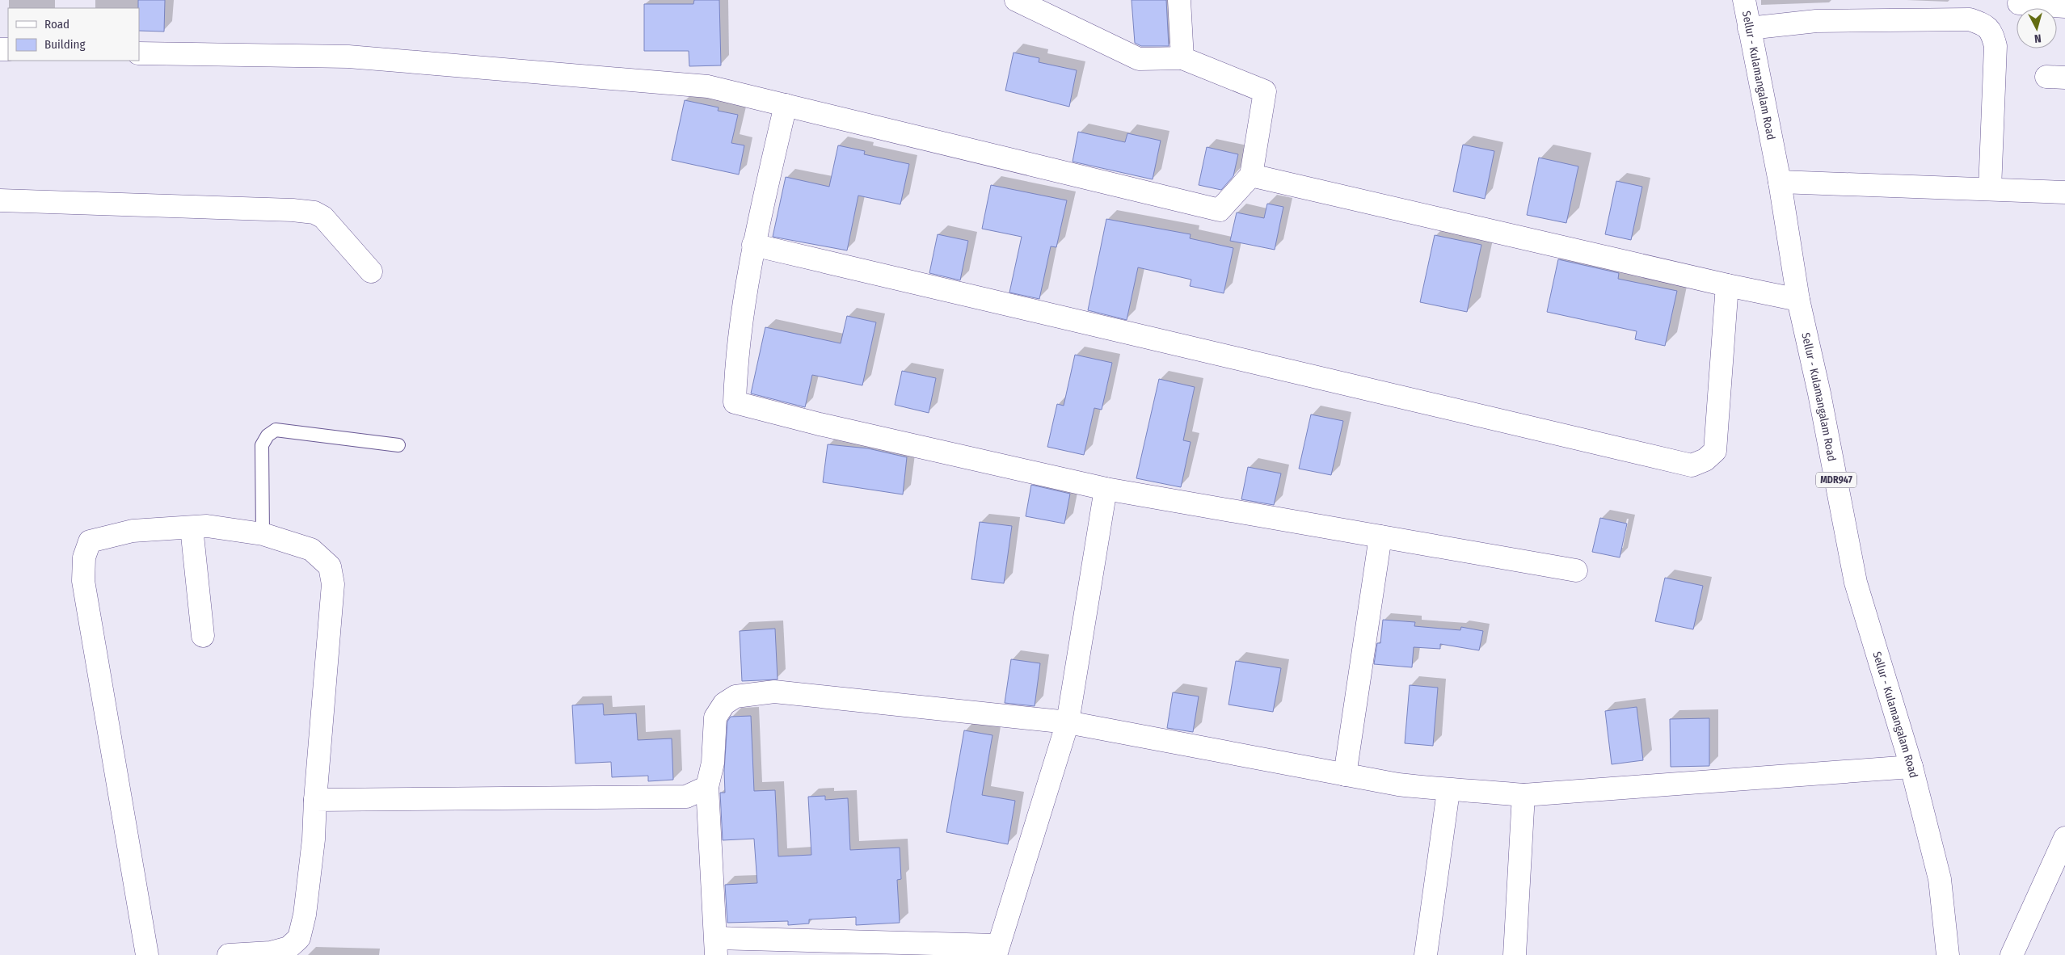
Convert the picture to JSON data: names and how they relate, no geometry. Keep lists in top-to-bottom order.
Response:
{
  "streets": {
    "street": ["Sellur - Kulamangalam Road", "MDR947"]
  },
  "legend": ["Road", "Building"],
  "north": "bottom"
}
